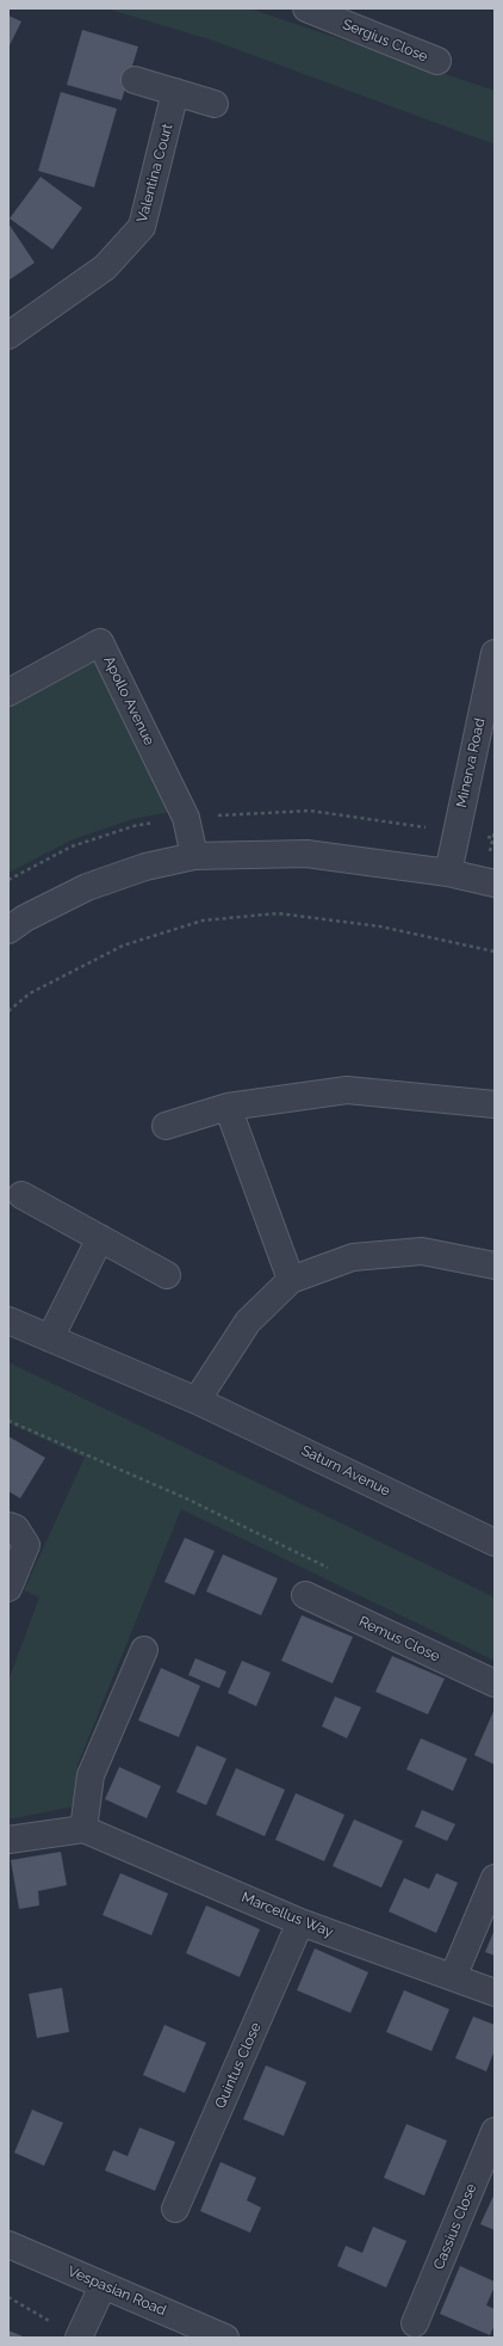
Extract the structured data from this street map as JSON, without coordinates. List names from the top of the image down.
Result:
{
  "streets": {
    "street": [
      "Sergius Close",
      "Valentina Court",
      "Apollo Avenue",
      "Minerva Road",
      "Saturn Avenue",
      "Remus Close",
      "Marcellus Way",
      "Quintus Close",
      "Cassius Close",
      "Vespasian Road"
    ]
  },
  "crossings": [
    ["Marcellus Way", "Quintus Close"]
  ]
}
